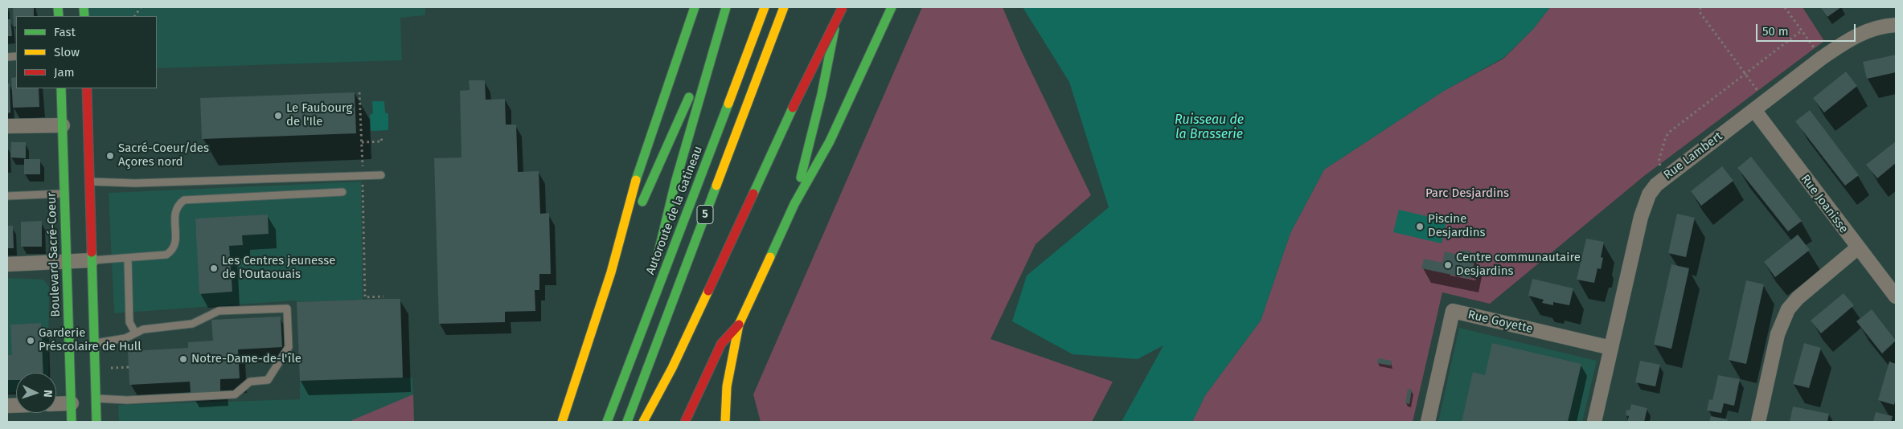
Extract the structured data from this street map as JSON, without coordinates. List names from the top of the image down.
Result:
{
  "streets": {
    "main road": ["Autoroute de la Gatineau", "5", "Boulevard Sacré-Coeur"],
    "street": ["Rue Lambert", "Rue Joanisse", "Rue Goyette"]
  },
  "crossings": [
    ["Rue Lambert", "Rue Joanisse"],
    ["Rue Lambert", "Rue Goyette"]
  ],
  "water": ["Ruisseau de la Brasserie"],
  "parks": ["Parc Desjardins"],
  "places": [
    "Le Faubourg de l'Ile",
    "Sacré-Coeur/des Açores nord",
    "Piscine Desjardins",
    "Centre communautaire Desjardins",
    "Les Centres jeunesse de l'Outaouais",
    "Garderie Préscolaire de Hull",
    "Notre-Dame-de-l'île"
  ],
  "legend": ["Fast", "Slow", "Jam"],
  "scale_bar": "50 m",
  "north": "right"
}
